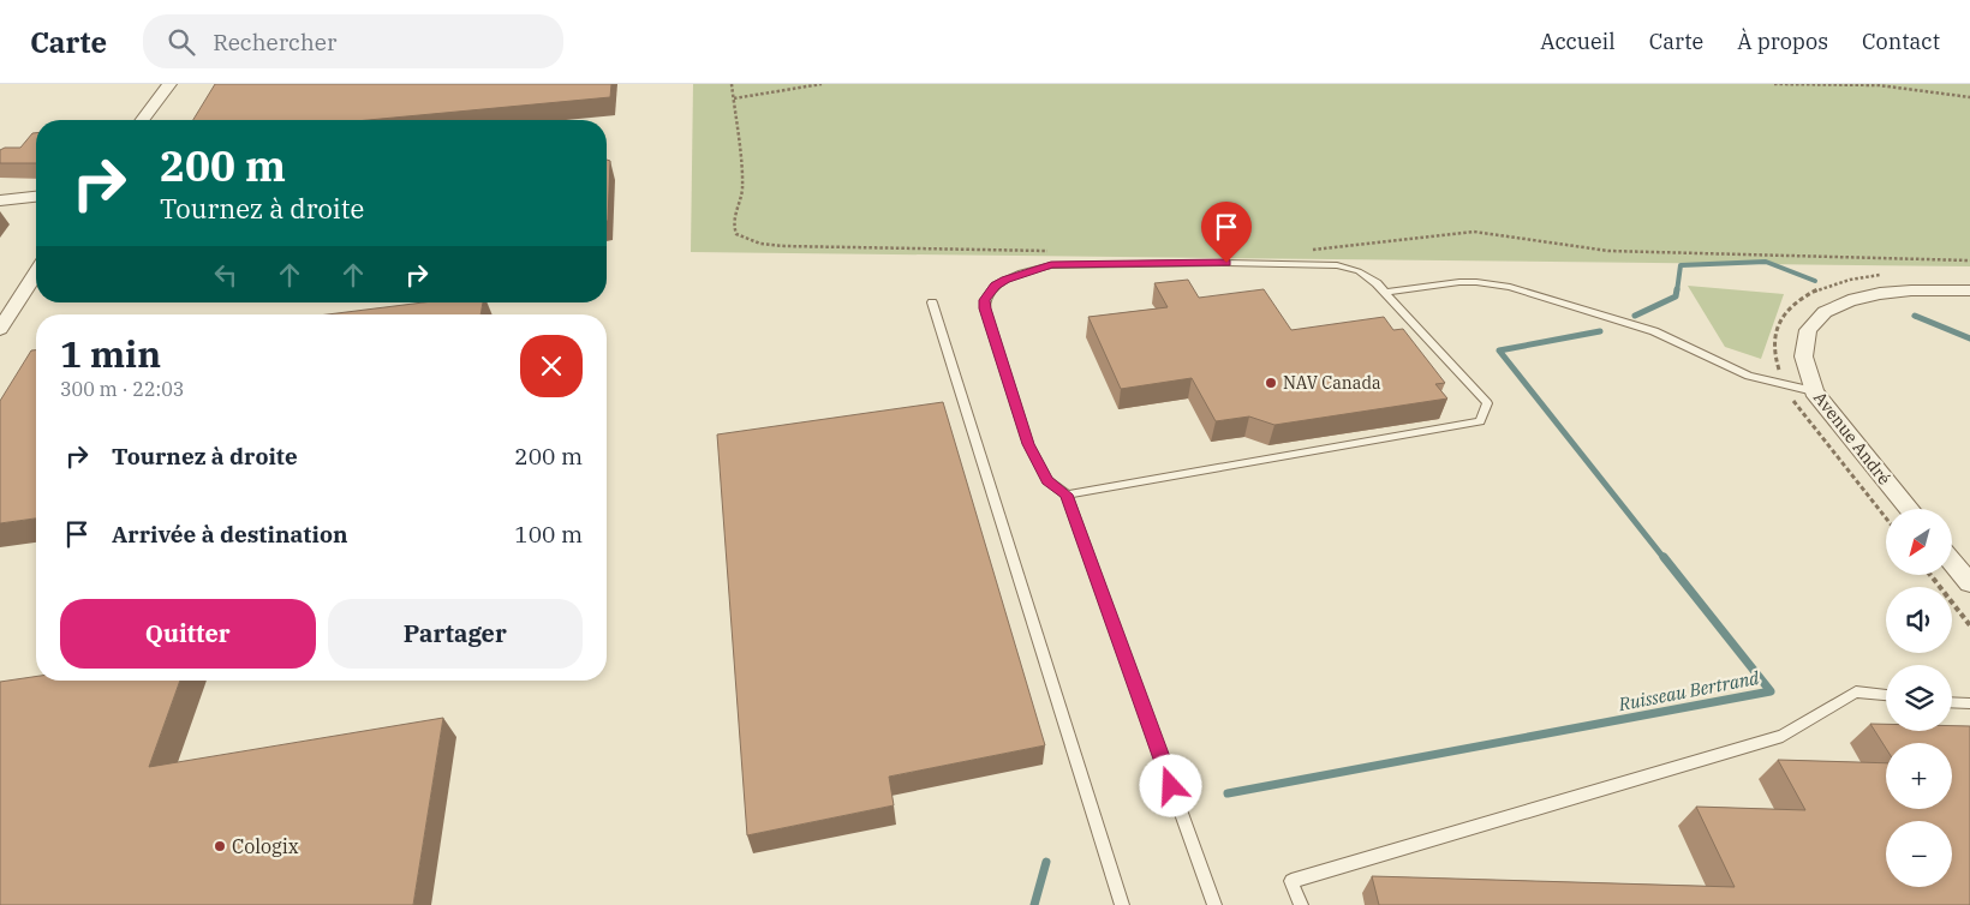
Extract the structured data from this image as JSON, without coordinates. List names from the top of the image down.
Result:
{
  "streets": {
    "street": ["Avenue André"]
  },
  "water": ["Ruisseau Bertrand"],
  "places": ["NAV Canada", "Cologix"],
  "north": "bottom left",
  "page": {
    "header": "Carte",
    "search": "Rechercher",
    "nav": [
      "Accueil",
      "Carte",
      "À propos",
      "Contact"
    ],
    "turn": ["200 m", "Tournez à droite"],
    "heading": ["1 min", "300 m · 22:03"],
    "list": [
      {
        "name": "Tournez à droite",
        "value": "200 m"
      },
      {
        "name": "Arrivée à destination",
        "value": "100 m"
      }
    ],
    "map_buttons": ["+", "−"],
    "buttons": ["Quitter", "Partager"]
  }
}
